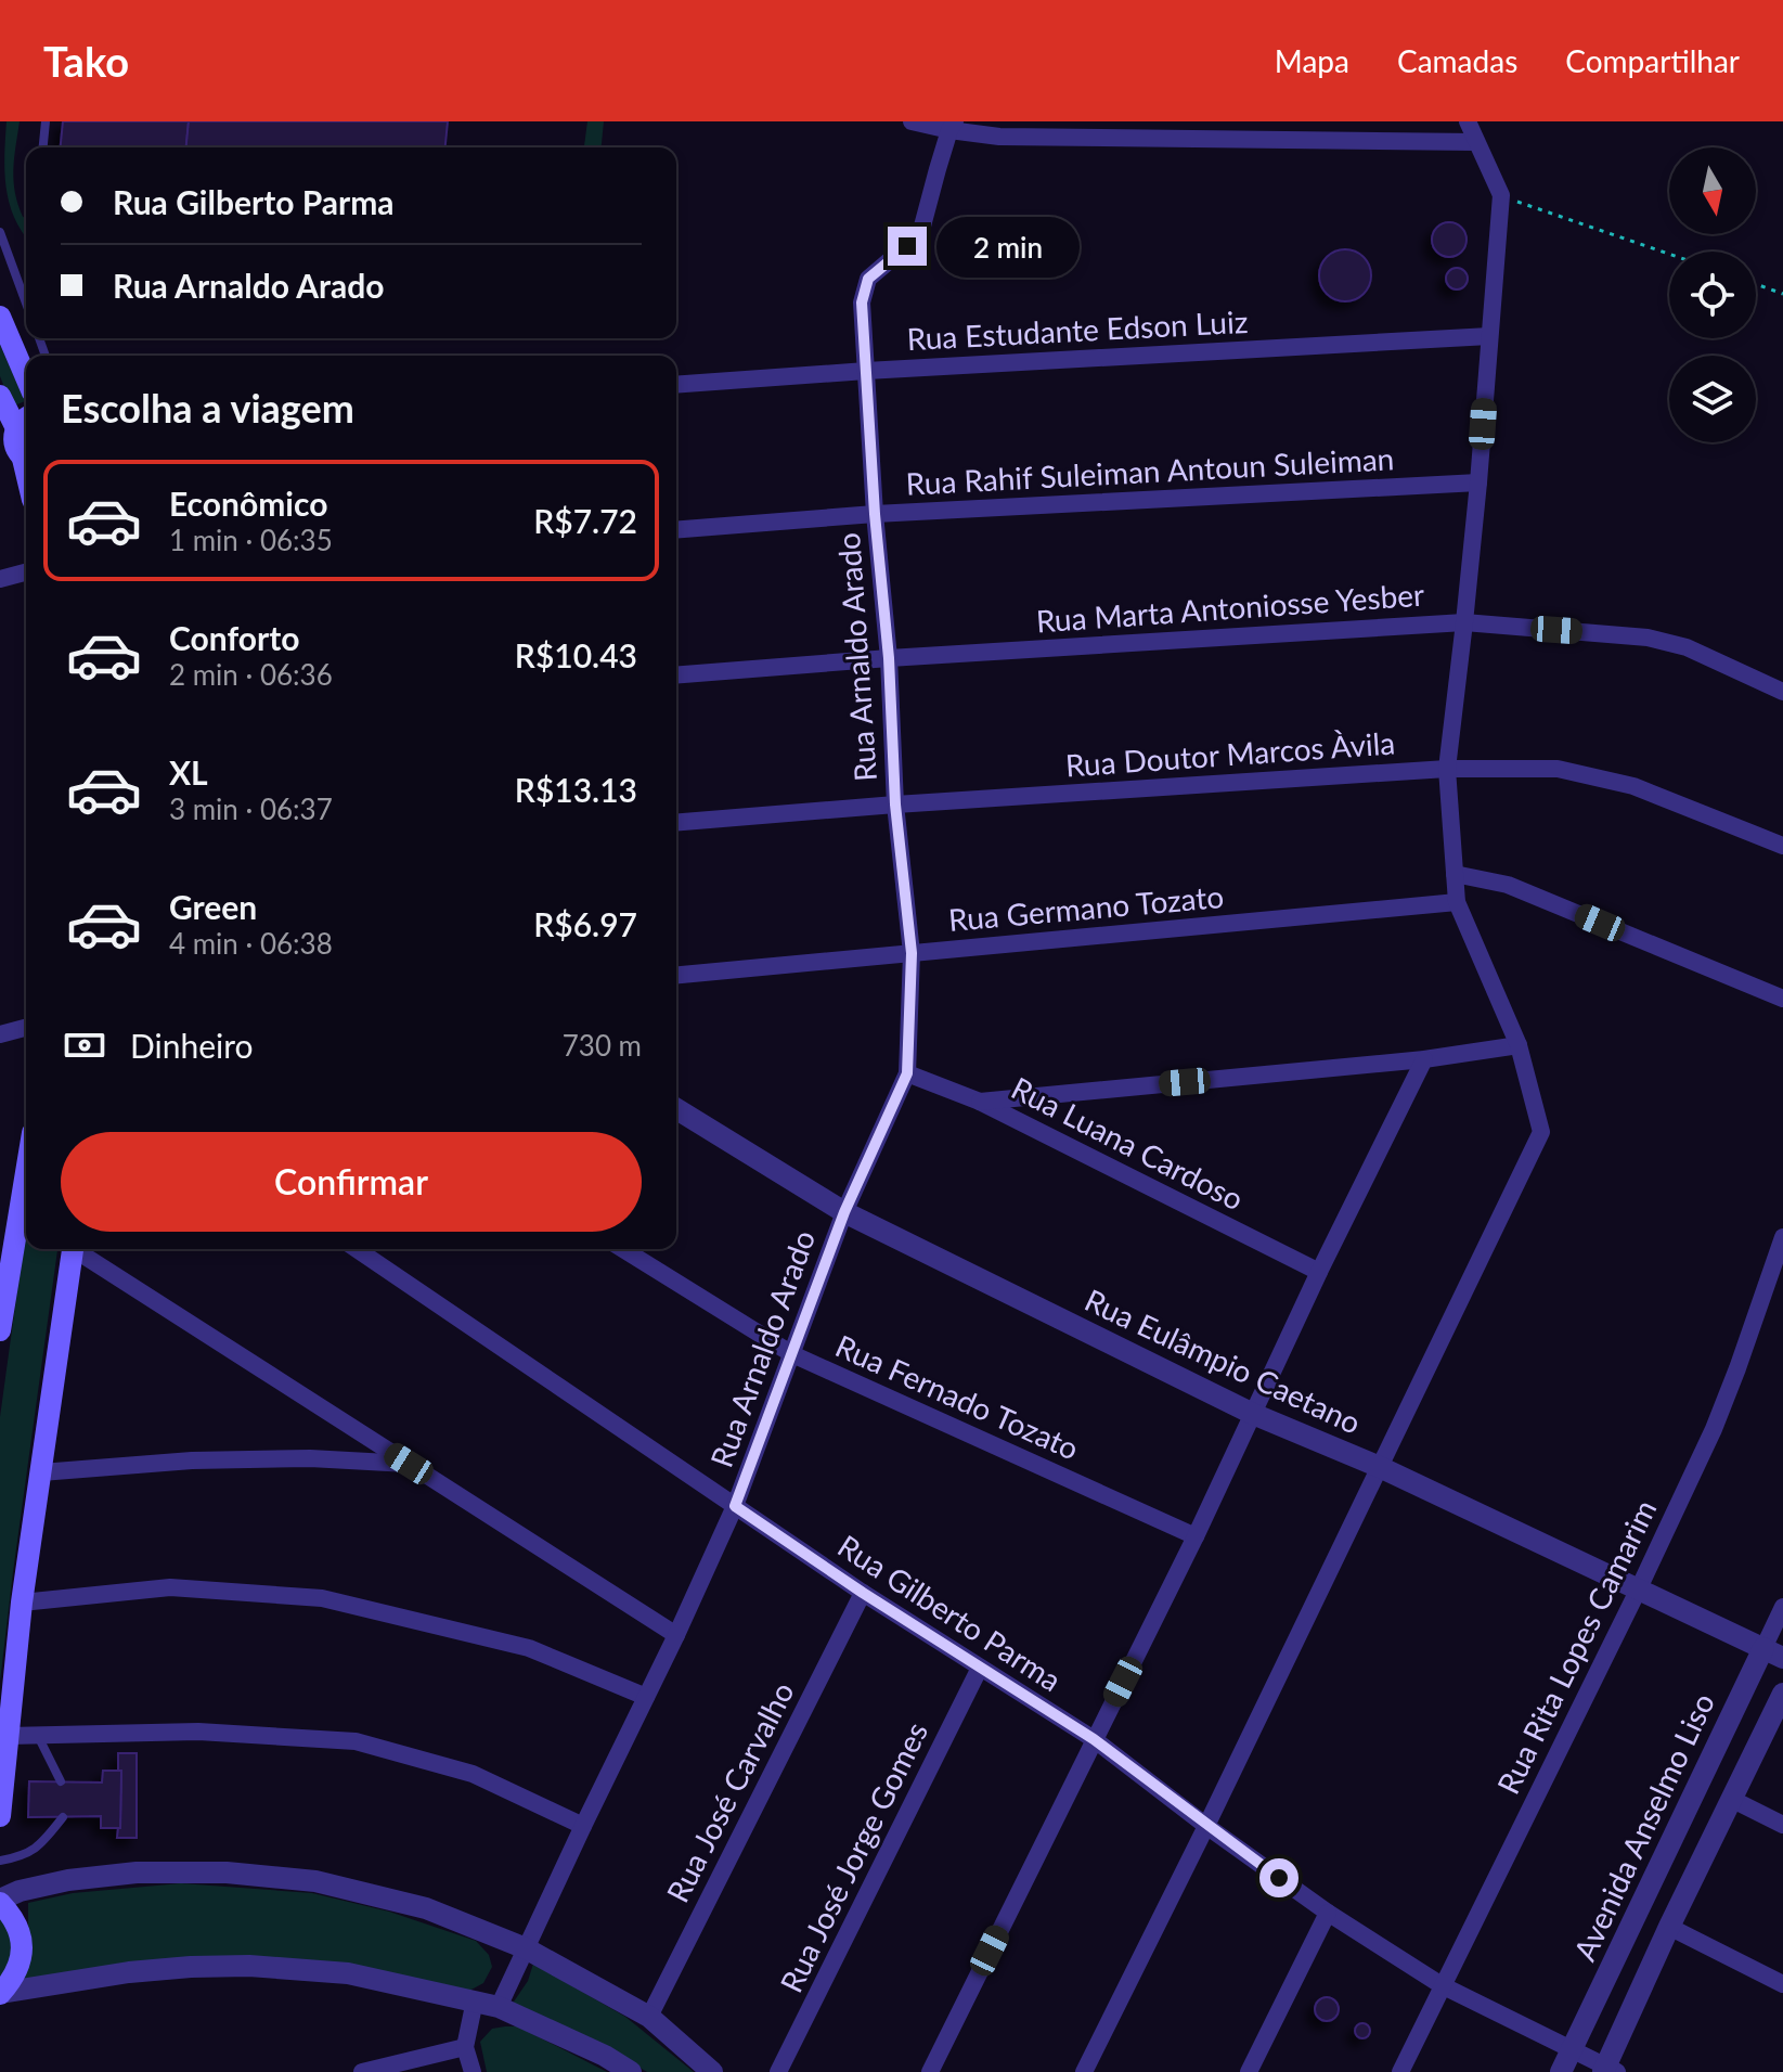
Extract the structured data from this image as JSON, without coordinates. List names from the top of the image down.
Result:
{
  "streets": {
    "street": [
      "Rua Estudante Edson Luiz",
      "Rua Rahif Suleiman Antoun Suleiman",
      "Rua Marta Antoniosse Yesber",
      "Rua Arnaldo Arado",
      "Rua Doutor Marcos Àvila",
      "Rua Germano Tozato",
      "Rua Luana Cardoso",
      "Rua Eulâmpio Caetano",
      "Rua Fernado Tozato",
      "Rua Gilberto Parma",
      "Rua Rita Lopes Camarim",
      "Rua José Carvalho",
      "Avenida Anselmo Liso",
      "Rua José Jorge Gomes"
    ]
  },
  "crossings": [
    ["Rua Estudante Edson Luiz", "Rua Arnaldo Arado"],
    ["Rua Rahif Suleiman Antoun Suleiman", "Rua Arnaldo Arado"],
    ["Rua Marta Antoniosse Yesber", "Rua Arnaldo Arado"],
    ["Rua Arnaldo Arado", "Rua Doutor Marcos Àvila"],
    ["Rua Arnaldo Arado", "Rua Germano Tozato"],
    ["Rua Arnaldo Arado", "Rua Luana Cardoso"],
    ["Rua Arnaldo Arado", "Rua Eulâmpio Caetano"],
    ["Rua Arnaldo Arado", "Rua Fernado Tozato"],
    ["Rua Arnaldo Arado", "Rua Gilberto Parma"],
    ["Rua Eulâmpio Caetano", "Rua Rita Lopes Camarim"],
    ["Rua Eulâmpio Caetano", "Avenida Anselmo Liso"],
    ["Rua Gilberto Parma", "Rua Rita Lopes Camarim"],
    ["Rua Gilberto Parma", "Rua José Carvalho"],
    ["Rua Gilberto Parma", "Avenida Anselmo Liso"],
    ["Rua Gilberto Parma", "Rua José Jorge Gomes"]
  ],
  "north": "bottom",
  "page": {
    "header": "Tako",
    "nav": ["Mapa", "Camadas", "Compartilhar"],
    "banner": ["Rua Gilberto Parma", "Rua Arnaldo Arado"],
    "bubble": "2 min",
    "heading": "Escolha a viagem",
    "list": [
      {
        "name": "Econômico",
        "note": "1 min · 06:35",
        "value": "R$7.72"
      },
      {
        "name": "Conforto",
        "note": "2 min · 06:36",
        "value": "R$10.43"
      },
      {
        "name": "XL",
        "note": "3 min · 06:37",
        "value": "R$13.13"
      },
      {
        "name": "Green",
        "note": "4 min · 06:38",
        "value": "R$6.97"
      }
    ],
    "pay": ["Dinheiro", "730 m"],
    "buttons": "Confirmar"
  }
}
